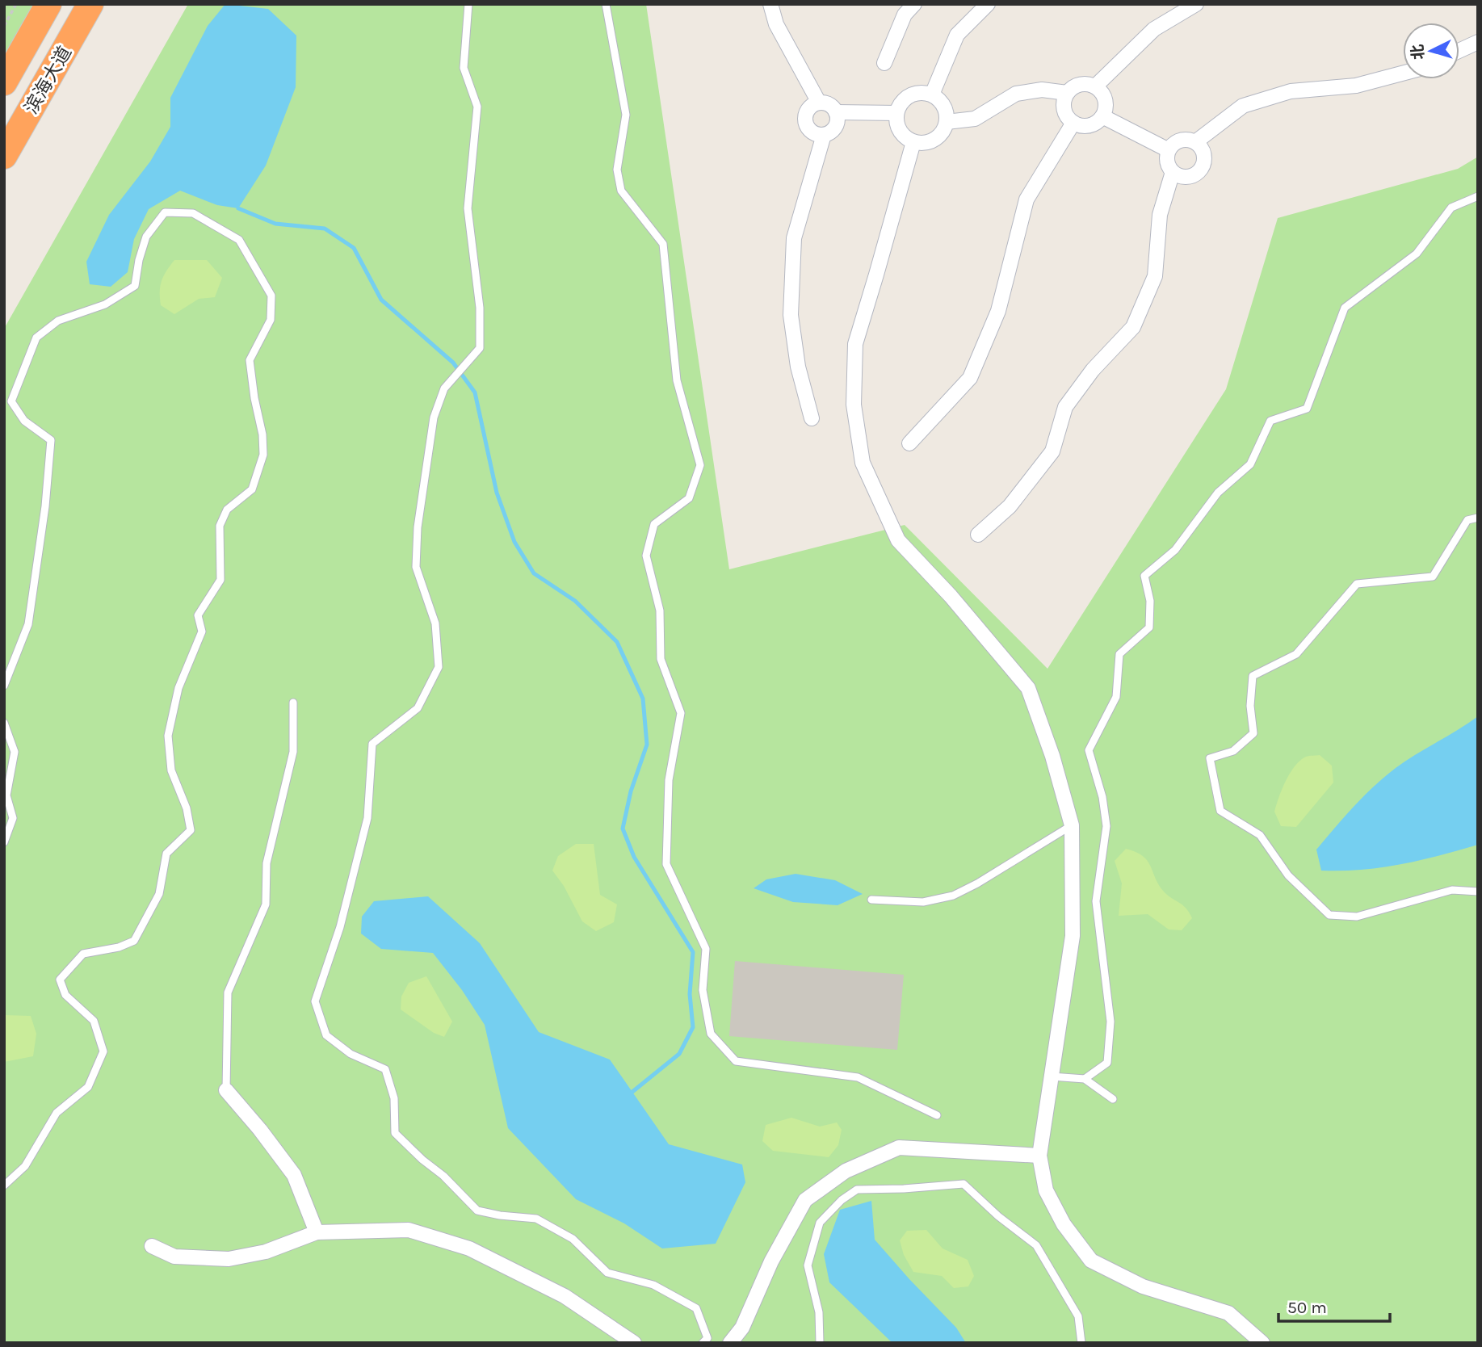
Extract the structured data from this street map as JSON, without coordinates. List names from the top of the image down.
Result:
{
  "streets": {
    "highway": ["滨海大道"]
  },
  "scale_bar": "50 m",
  "north": "left"
}
